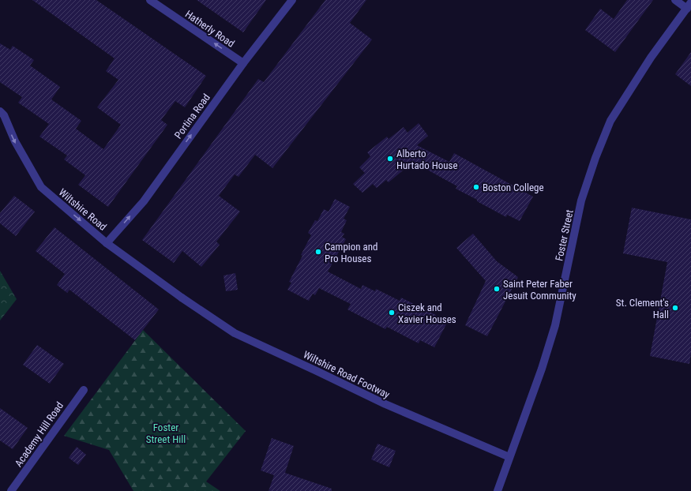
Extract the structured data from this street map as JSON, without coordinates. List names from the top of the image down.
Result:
{
  "streets": {
    "street": [
      "Hatherly Road",
      "Portina Road",
      "Wiltshire Road",
      "Foster Street",
      "Wiltshire Road Footway",
      "Academy Hill Road"
    ]
  },
  "crossings": [
    ["Hatherly Road", "Portina Road"],
    ["Portina Road", "Wiltshire Road"],
    ["Wiltshire Road", "Wiltshire Road Footway"],
    ["Foster Street", "Wiltshire Road Footway"]
  ],
  "one_way": ["Hatherly Road", "Portina Road", "Wiltshire Road"],
  "parks": ["Foster Street Hill"],
  "places": [
    "Alberto Hurtado House",
    "Boston College",
    "Campion and Pro Houses",
    "Saint Peter Faber Jesuit Community",
    "St. Clement's Hall",
    "Ciszek and Xavier Houses"
  ]
}
